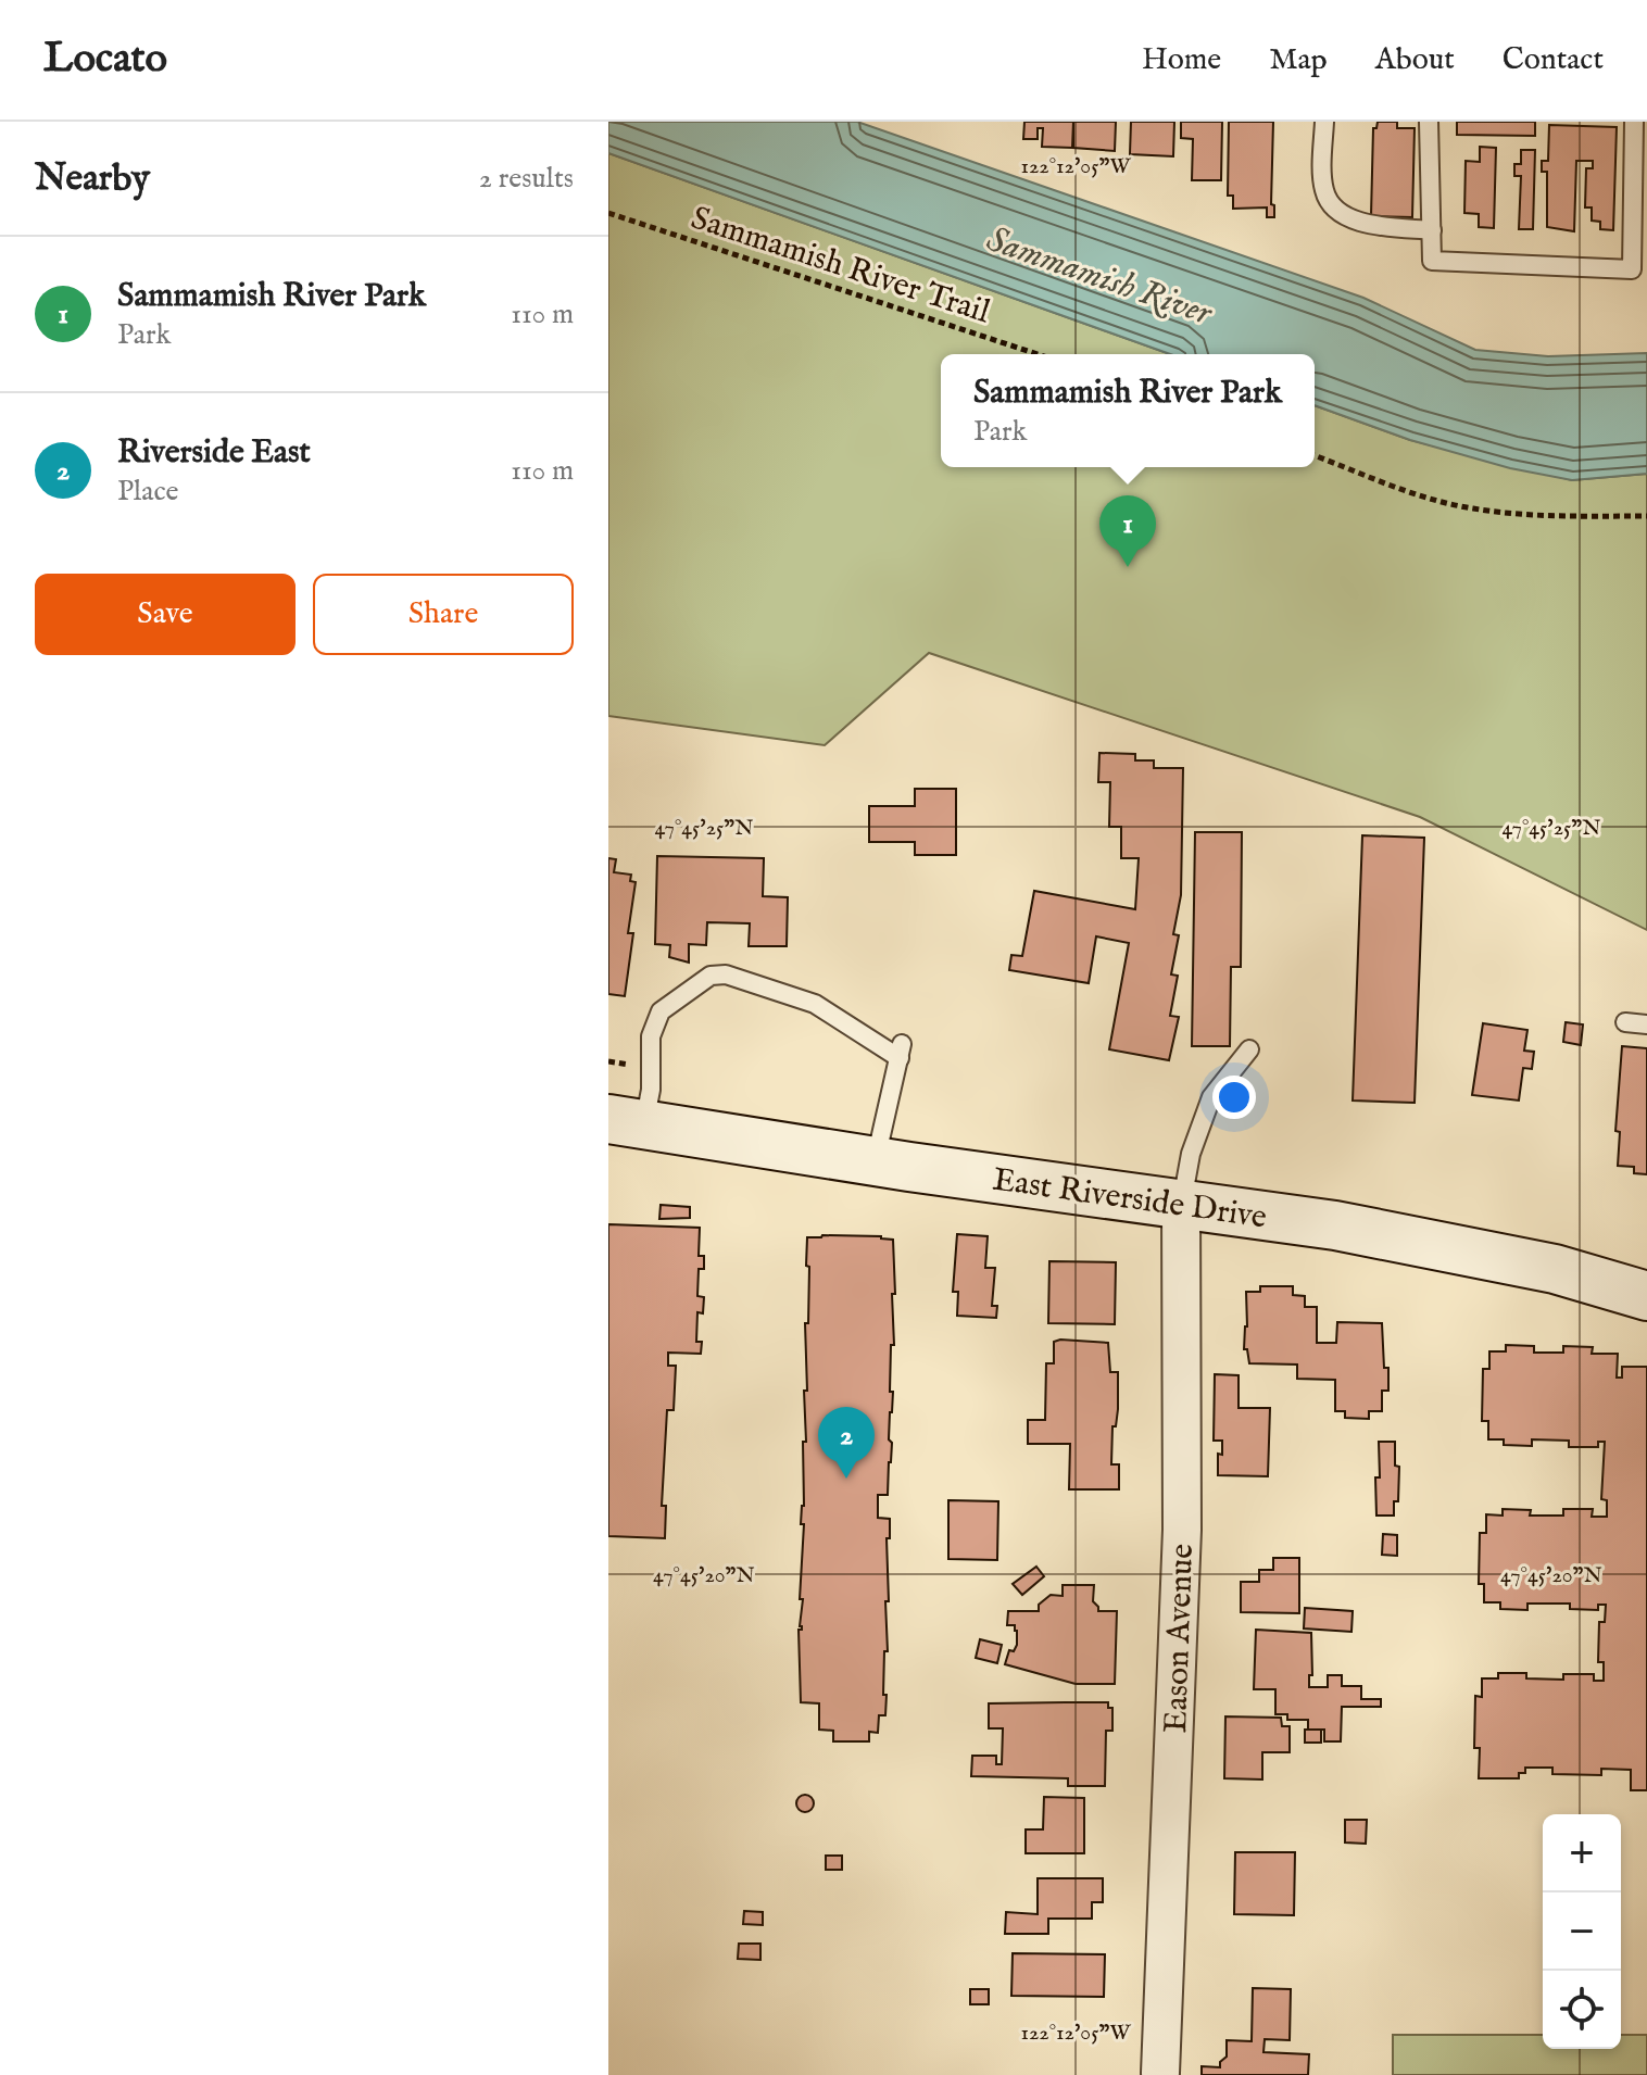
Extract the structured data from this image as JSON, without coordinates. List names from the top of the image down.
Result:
{
  "streets": {
    "main road": ["East Riverside Drive"],
    "street": ["Eason Avenue"],
    "path": ["Sammamish River Trail"]
  },
  "crossings": [
    ["East Riverside Drive", "Eason Avenue"]
  ],
  "water": ["Sammamish River"],
  "page": {
    "header": "Locato",
    "nav": [
      "Home",
      "Map",
      "About",
      "Contact"
    ],
    "heading": ["Nearby", "2 results"],
    "list": [
      {
        "mark": "1",
        "name": "Sammamish River Park",
        "note": "Park",
        "value": "110 m"
      },
      {
        "mark": "2",
        "name": "Riverside East",
        "note": "Place",
        "value": "110 m"
      }
    ],
    "popup": ["Sammamish River Park", "Park"],
    "pins": ["1", "2"],
    "buttons": ["Save", "Share"],
    "map_buttons": ["+", "−"]
  },
  "coordinates": ["122°12'05\"W", "47°45'25\"N", "47°45'20\"N"]
}
